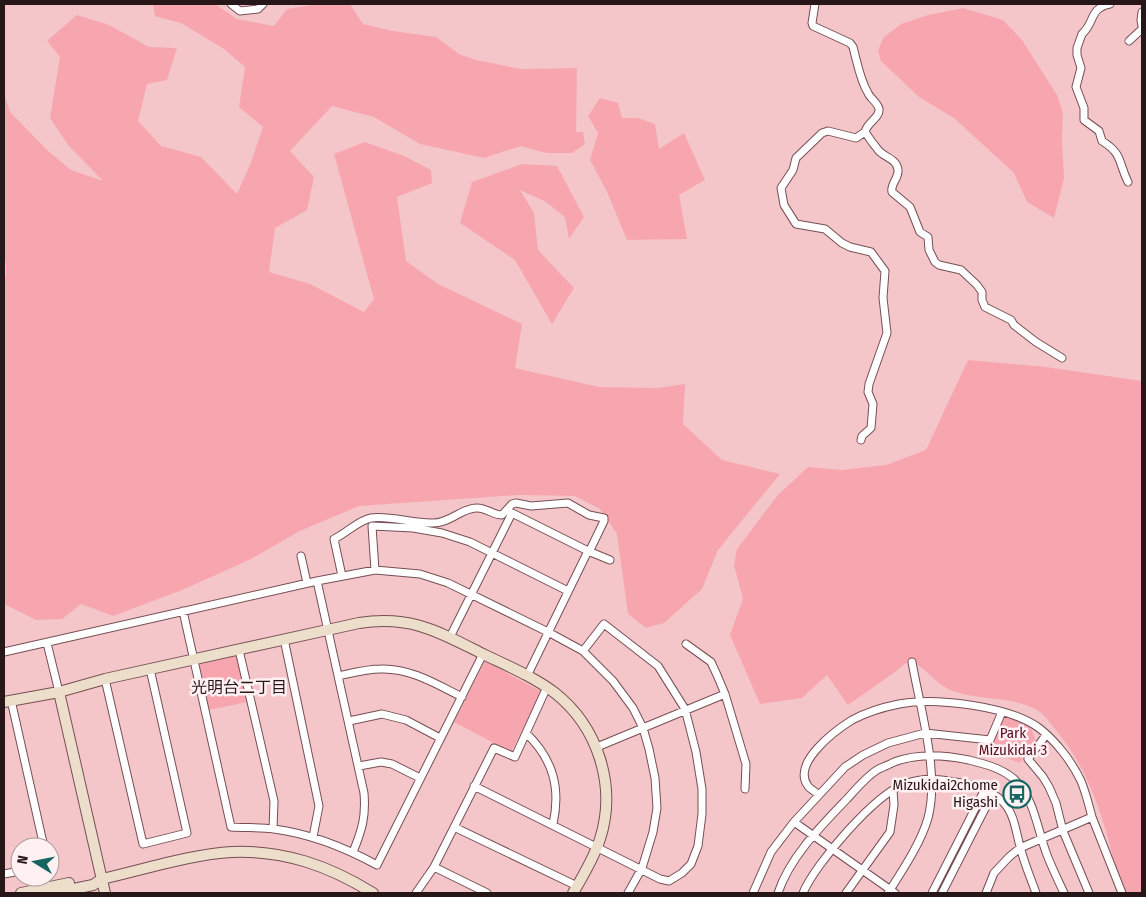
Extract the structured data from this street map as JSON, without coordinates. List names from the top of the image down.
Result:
{
  "districts": ["光明台二丁目"],
  "parks": ["Park Mizukidai 3"],
  "places": {
    "bus stop": ["Mizukidai2chome Higashi"]
  },
  "north": "left"
}
